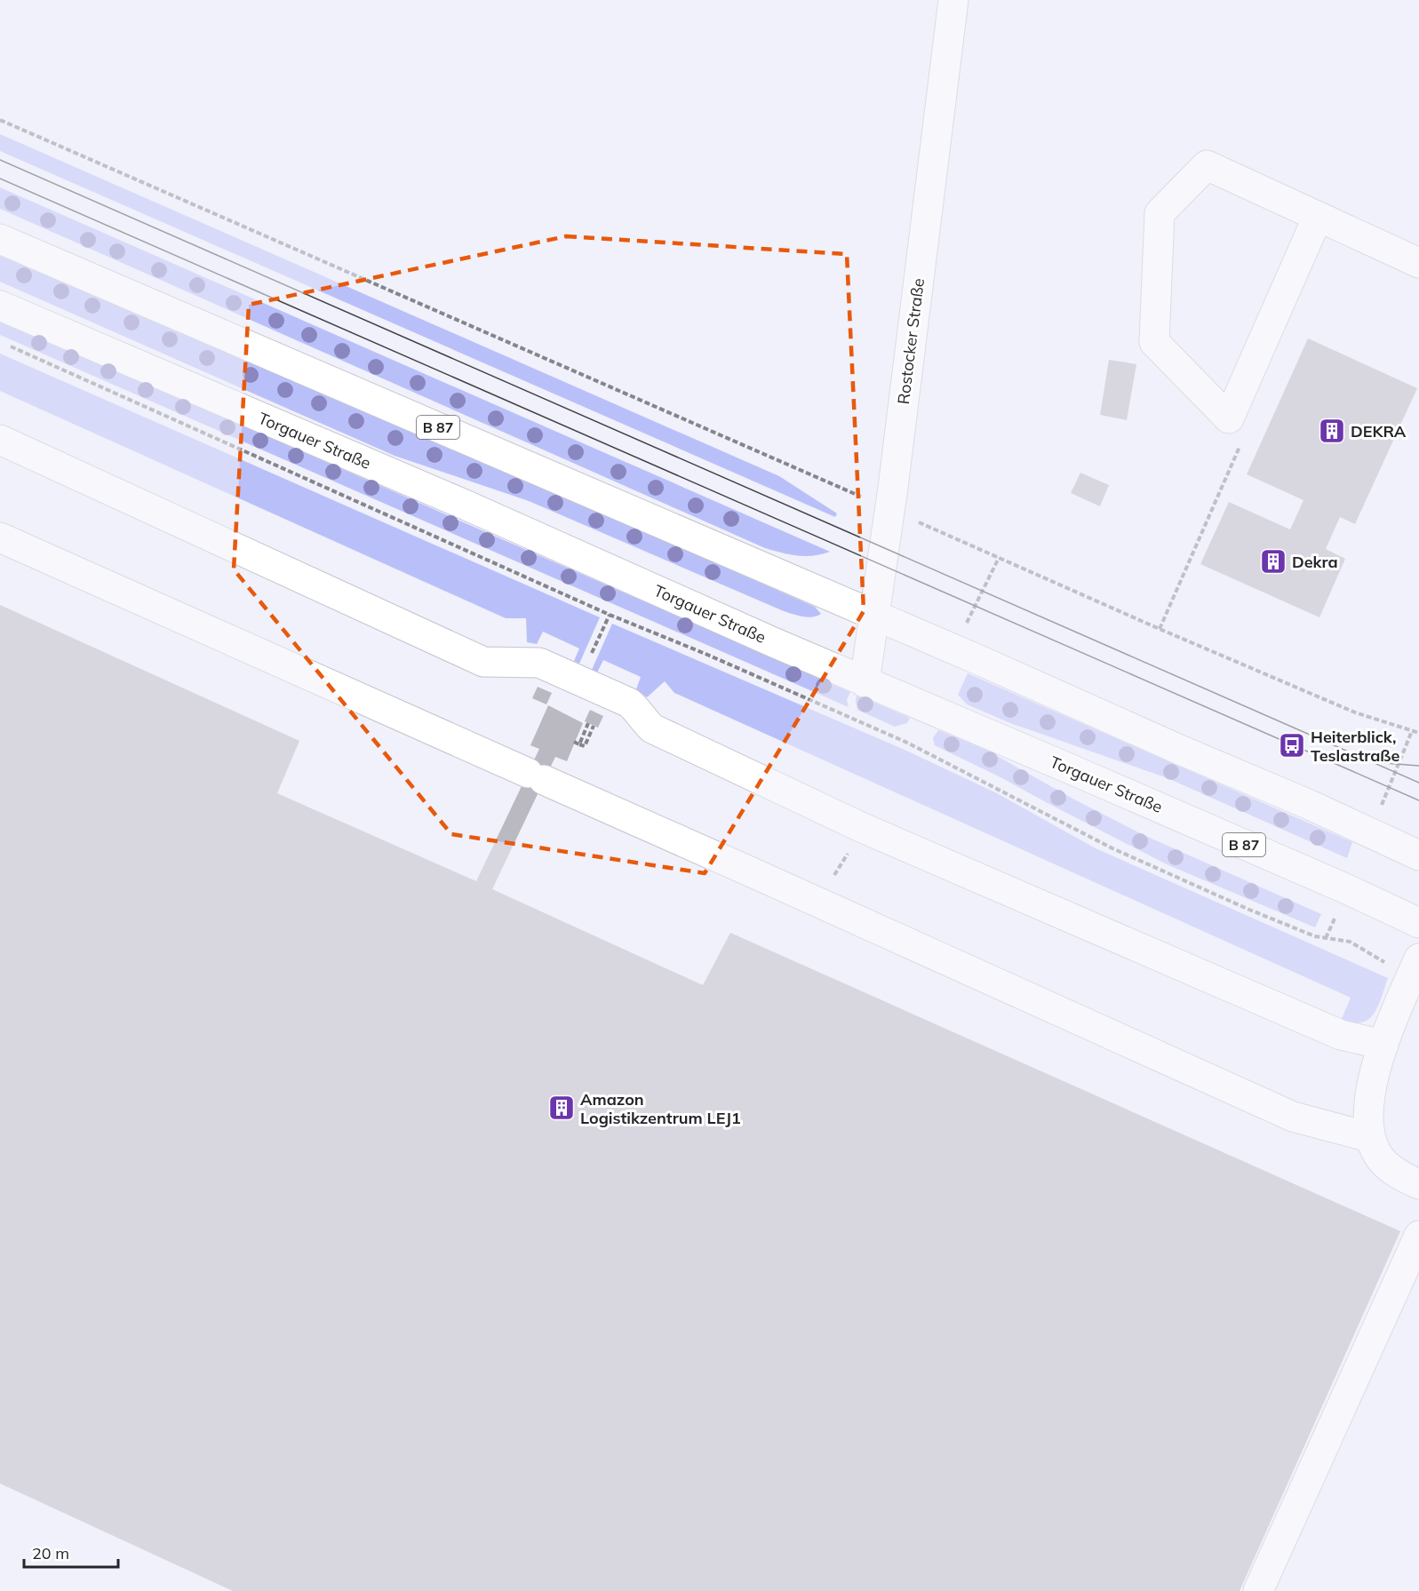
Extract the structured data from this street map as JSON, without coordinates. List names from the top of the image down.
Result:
{
  "streets": {
    "main road": ["Rostocker Straße", "B 87", "Torgauer Straße"]
  },
  "crossings": [
    ["Rostocker Straße", "B 87"],
    ["Rostocker Straße", "Torgauer Straße"]
  ],
  "places": {
    "building": ["DEKRA", "Dekra", "Amazon Logistikzentrum LEJ1"],
    "bus stop": ["Heiterblick, Teslastraße"]
  },
  "scale_bar": "20 m"
}
